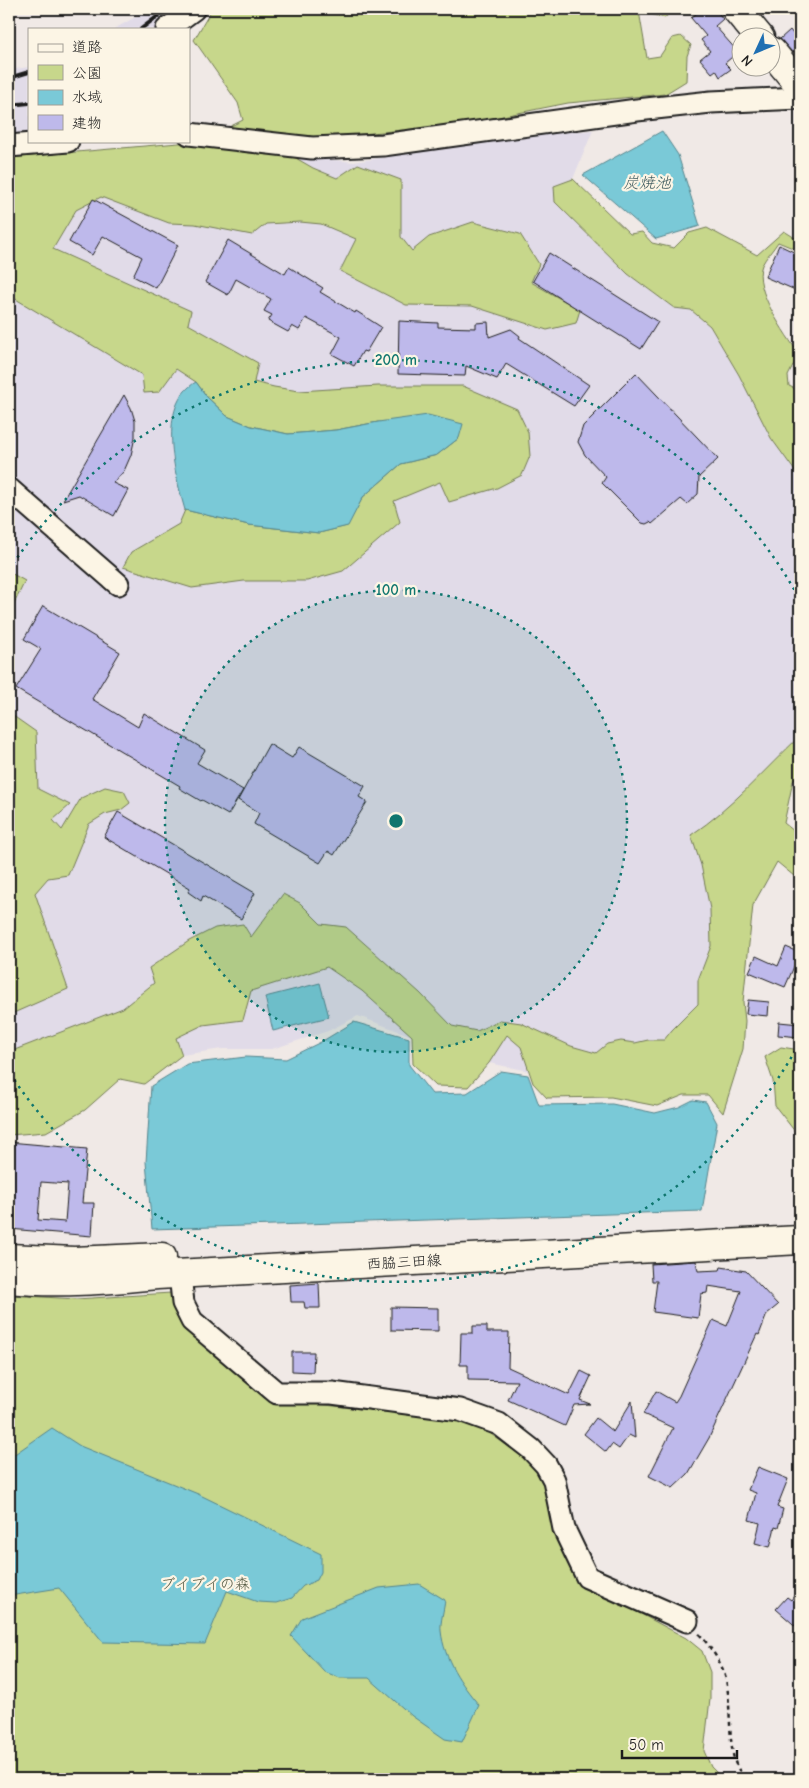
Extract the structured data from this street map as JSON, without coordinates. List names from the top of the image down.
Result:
{
  "streets": {
    "main road": ["西脇三田線"]
  },
  "water": ["炭焼池"],
  "parks": ["ブイブイの森"],
  "legend": [
    "道路",
    "公園",
    "水域",
    "建物"
  ],
  "scale_bar": "50 m",
  "north": "bottom left",
  "rings": ["200 m", "100 m"]
}
